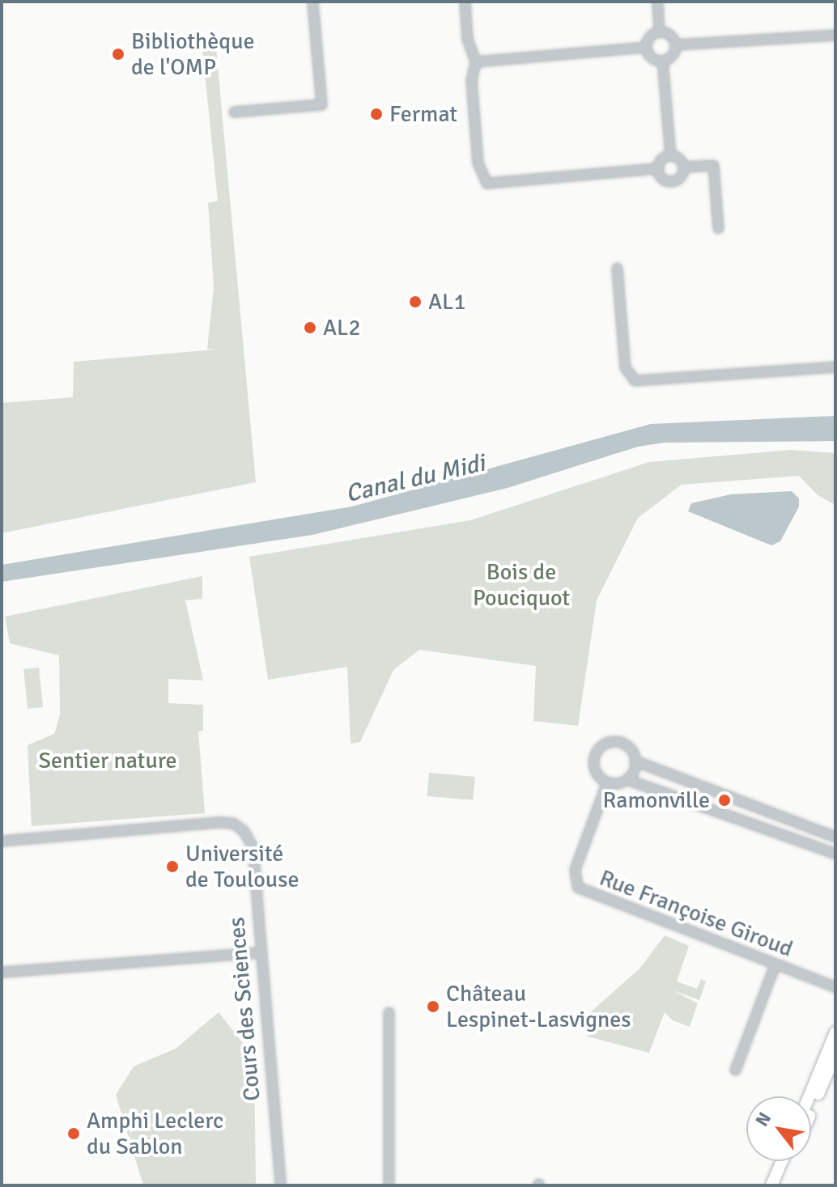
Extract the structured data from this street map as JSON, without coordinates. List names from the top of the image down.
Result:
{
  "streets": {
    "street": ["Rue Françoise Giroud", "Cours des Sciences"]
  },
  "water": ["Canal du Midi"],
  "parks": ["Bois de Pouciquot", "Sentier nature"],
  "places": [
    "Bibliothèque de l'OMP",
    "Fermat",
    "AL1",
    "AL2",
    "Ramonville",
    "Université de Toulouse",
    "Château Lespinet-Lasvignes",
    "Amphi Leclerc du Sablon"
  ],
  "north": "top left"
}
